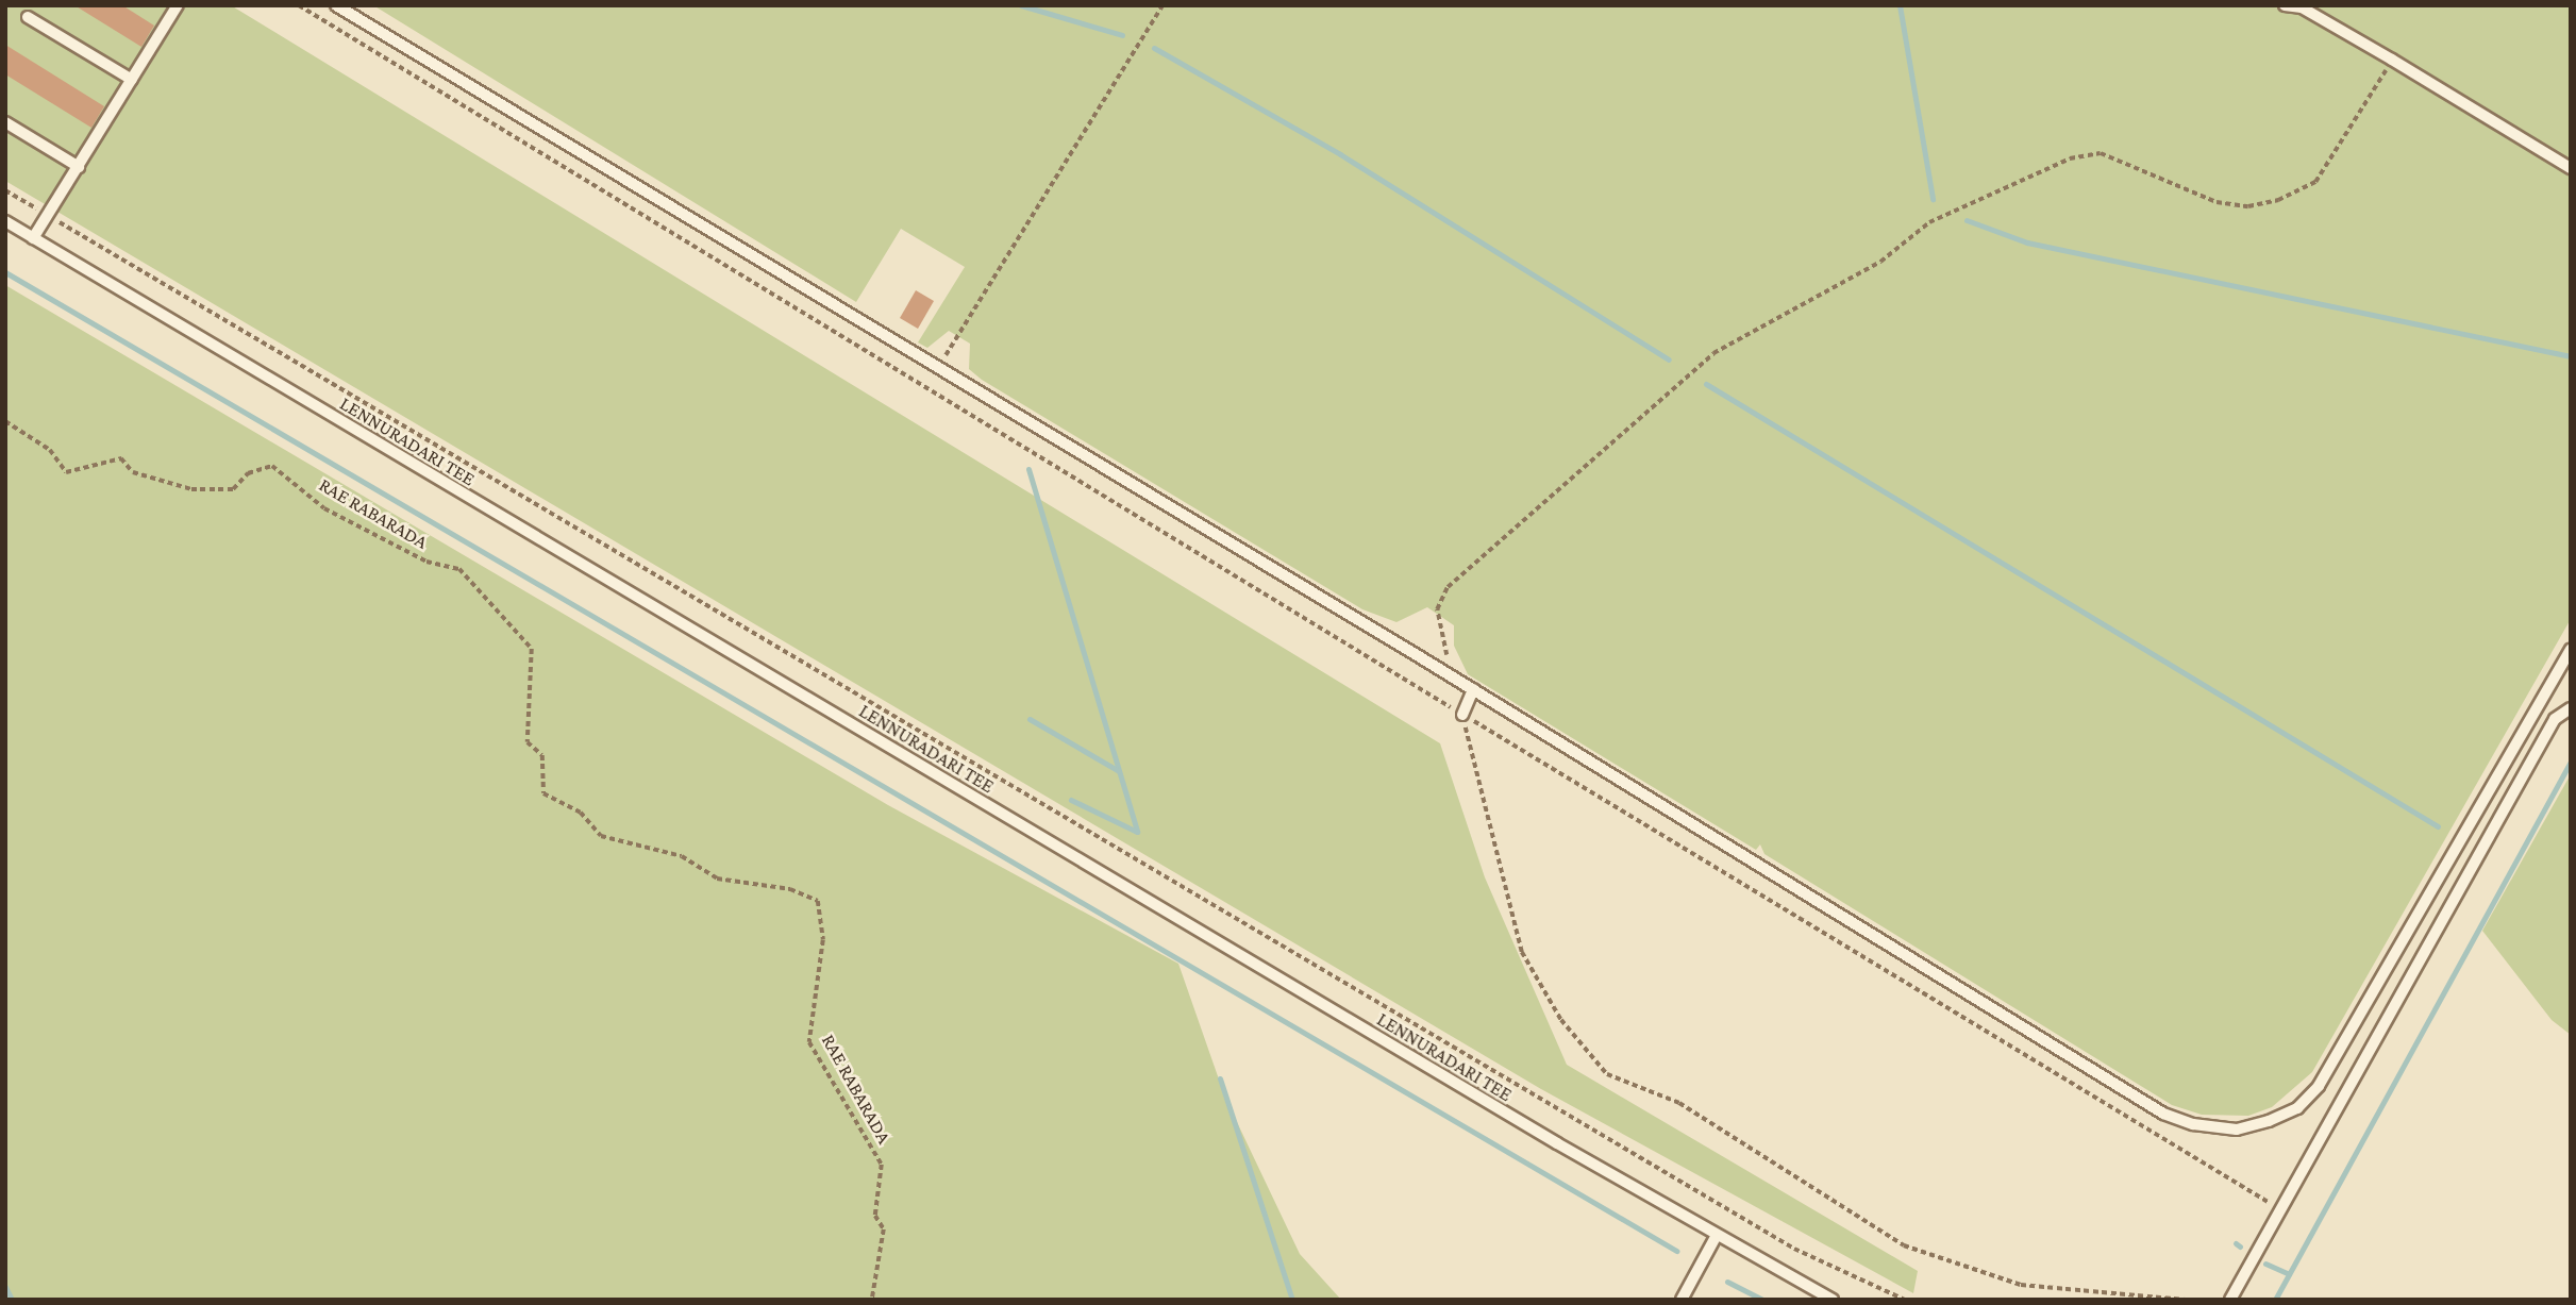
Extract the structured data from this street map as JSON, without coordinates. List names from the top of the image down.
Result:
{
  "streets": {
    "lane": ["LENNURADARI TEE"],
    "path": ["RAE RABARADA"]
  }
}
